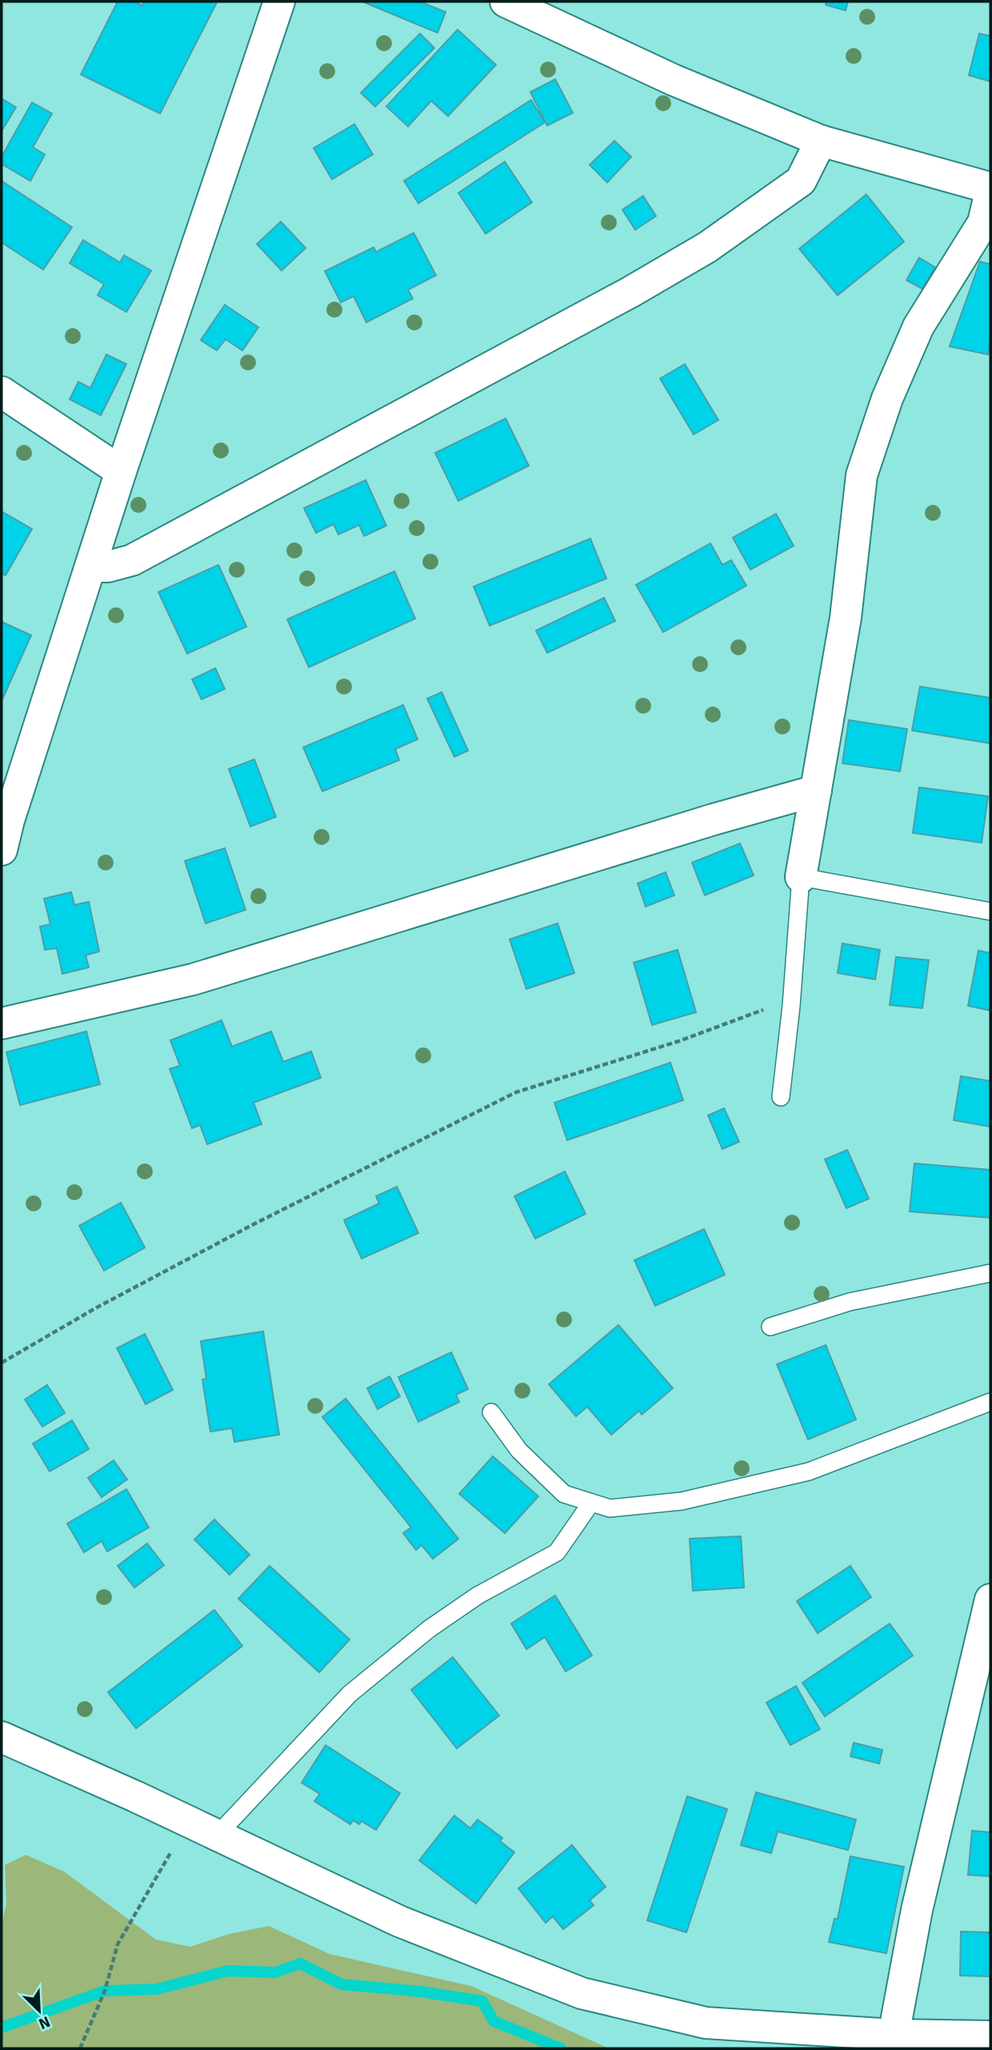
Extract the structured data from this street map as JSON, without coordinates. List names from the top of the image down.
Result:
{
  "north": "bottom right"
}
